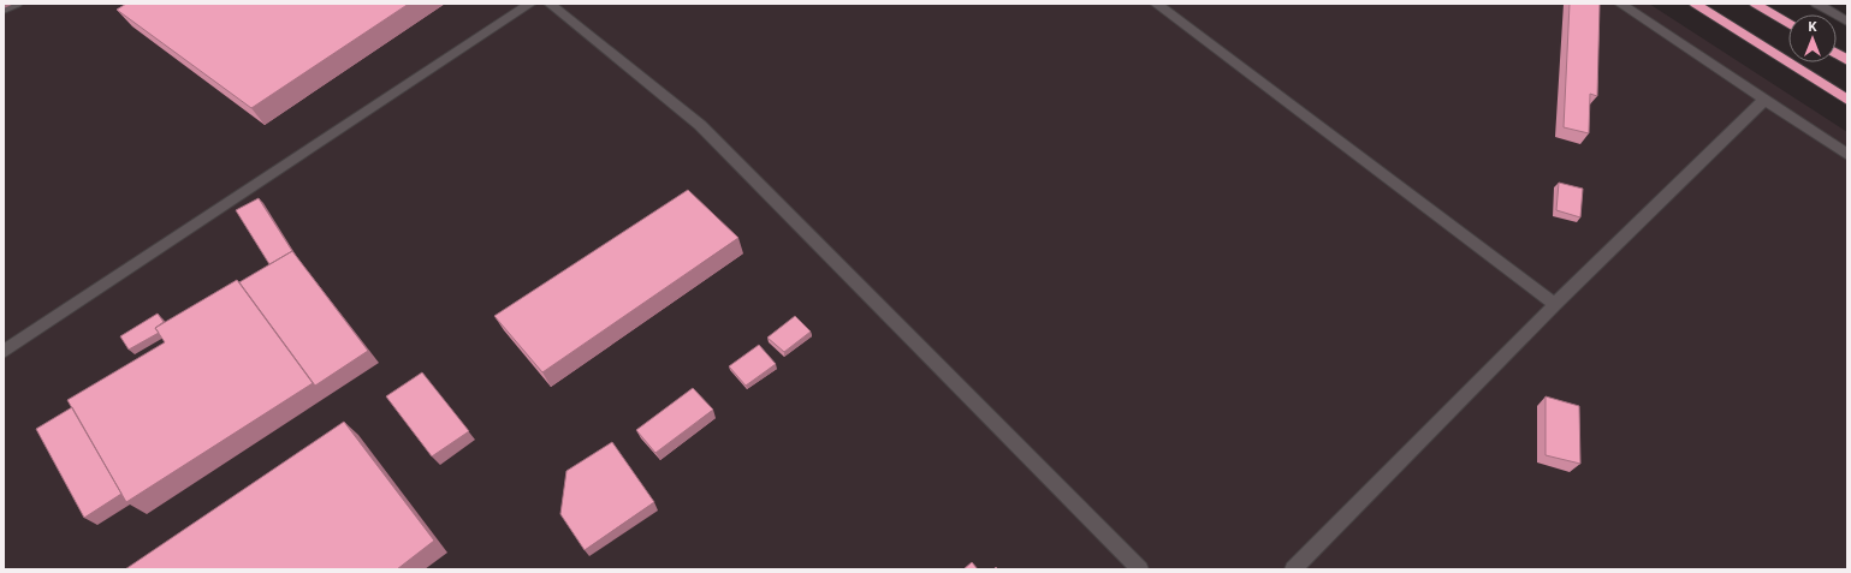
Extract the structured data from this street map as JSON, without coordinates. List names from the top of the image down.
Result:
{
  "north": "top"
}
